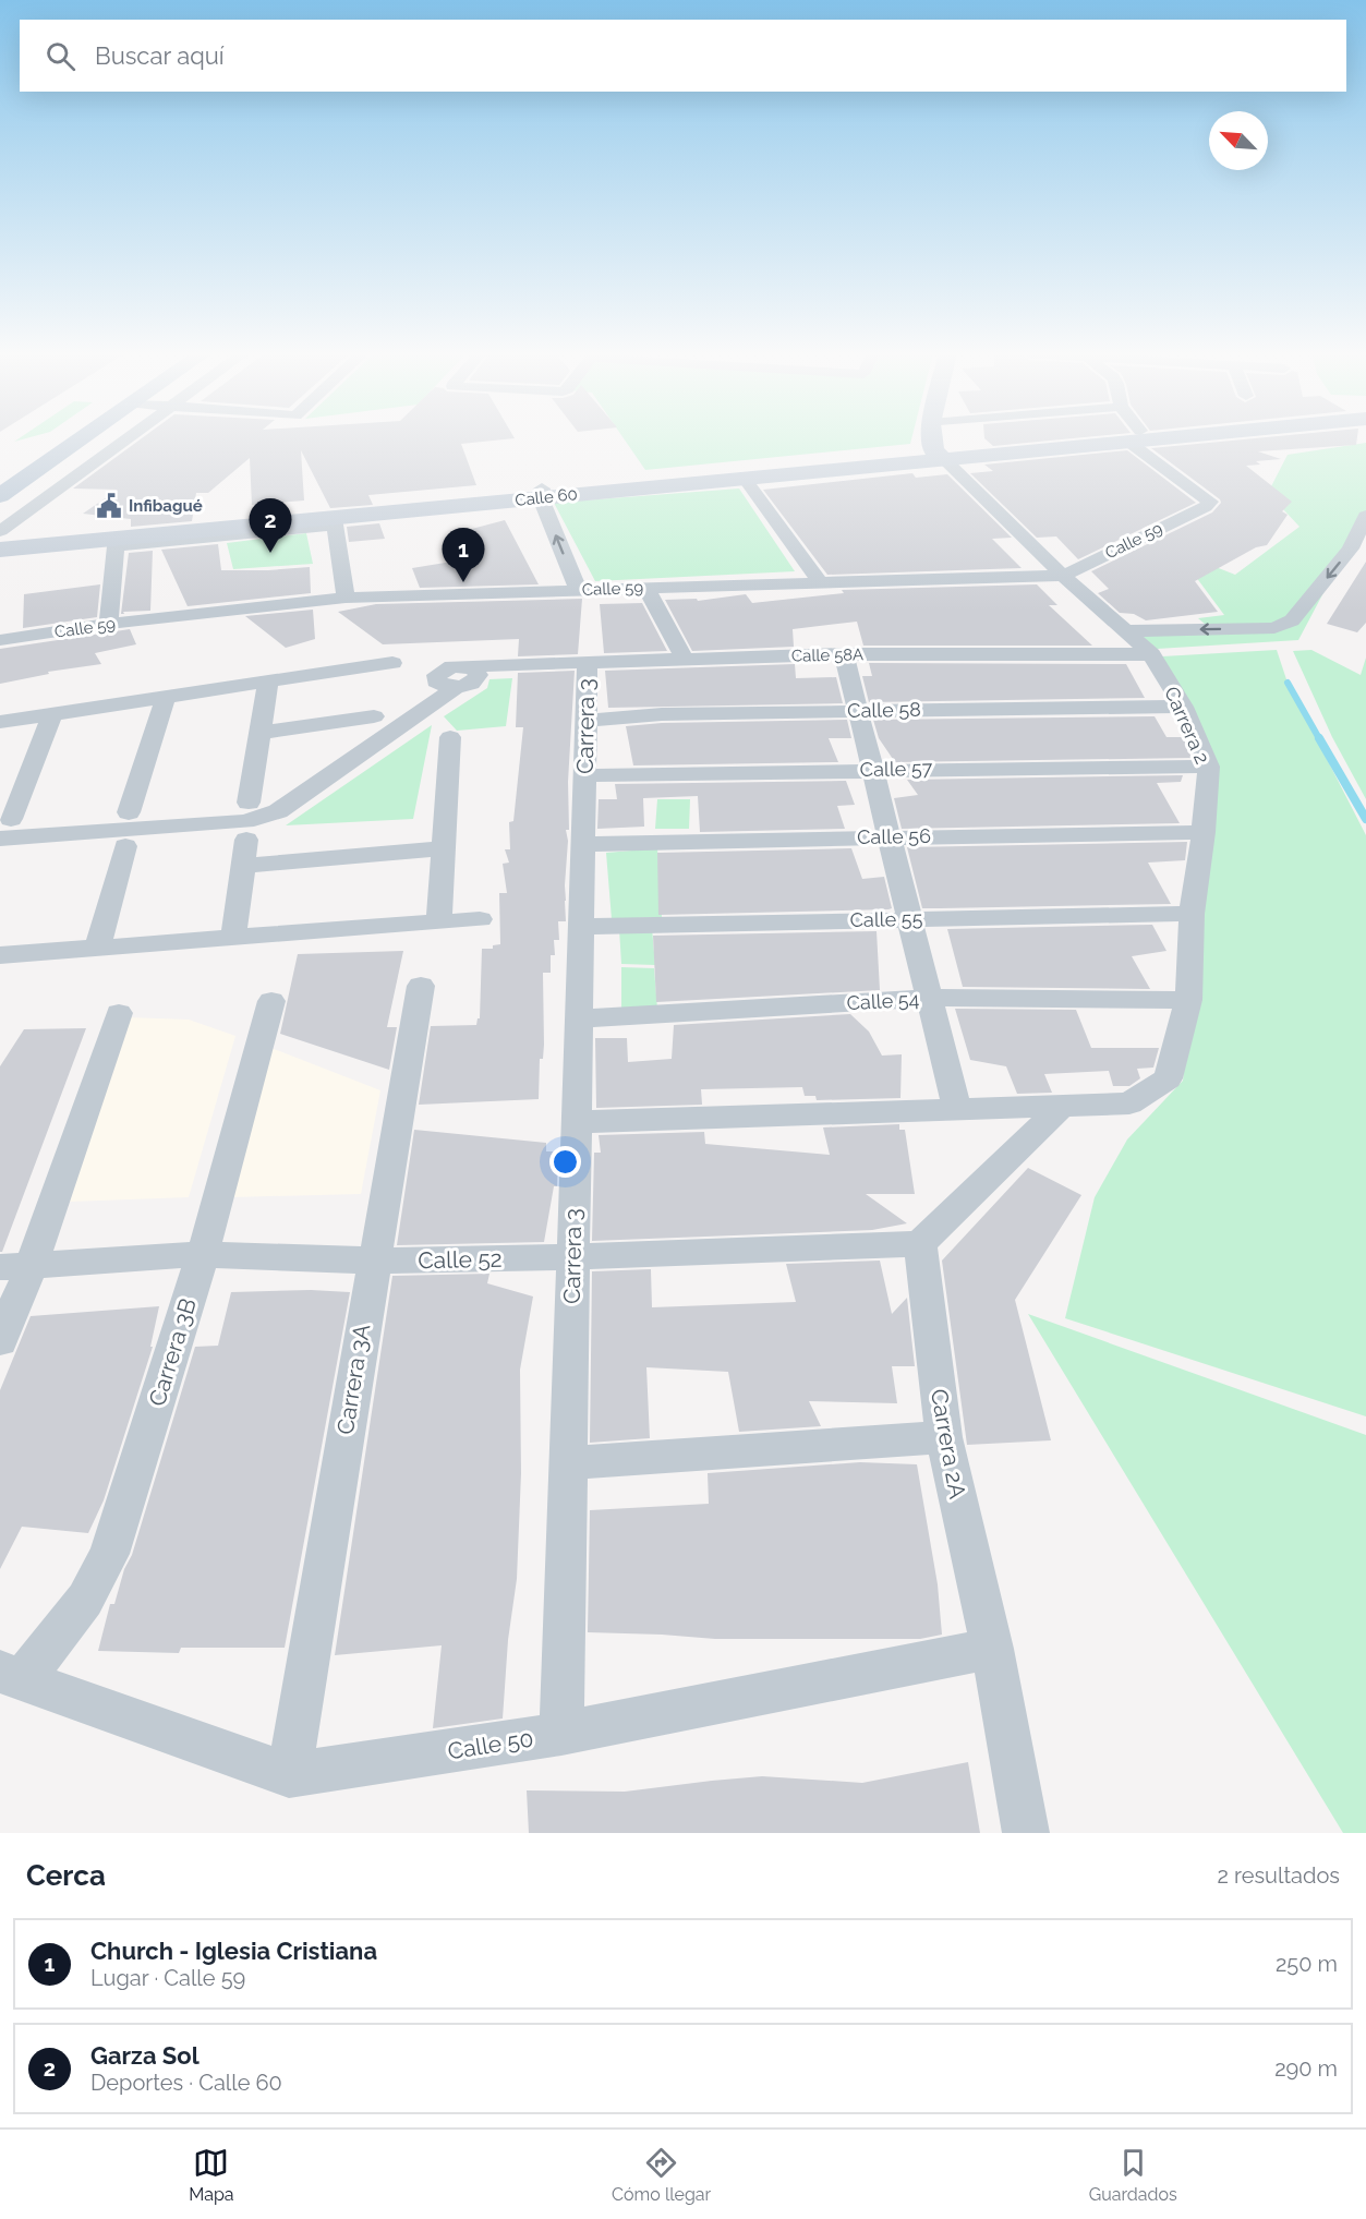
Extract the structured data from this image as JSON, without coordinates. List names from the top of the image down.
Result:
{
  "streets": {
    "main road": ["Calle 60"],
    "street": [
      "Calle 59",
      "Calle 58A",
      "Calle 58",
      "Carrera 2",
      "Carrera 3",
      "Calle 57",
      "Calle 56",
      "Calle 55",
      "Calle 54",
      "Calle 52",
      "Carrera 3B",
      "Carrera 3A",
      "Carrera 2A",
      "Calle 50"
    ]
  },
  "crossings": [
    ["Calle 60", "Carrera 2"],
    ["Calle 59", "Carrera 2"],
    ["Calle 58A", "Carrera 2"],
    ["Calle 58A", "Carrera 3"],
    ["Calle 58", "Carrera 2"],
    ["Calle 58", "Carrera 3"],
    ["Carrera 2", "Carrera 3"],
    ["Carrera 2", "Calle 57"],
    ["Carrera 2", "Calle 56"],
    ["Carrera 2", "Calle 55"],
    ["Carrera 2", "Calle 54"],
    ["Carrera 3", "Calle 57"],
    ["Carrera 3", "Calle 56"],
    ["Carrera 3", "Calle 55"],
    ["Carrera 3", "Calle 54"],
    ["Carrera 3", "Calle 52"],
    ["Carrera 3", "Calle 50"],
    ["Calle 52", "Carrera 3B"],
    ["Calle 52", "Carrera 3A"],
    ["Calle 52", "Carrera 2A"],
    ["Carrera 3B", "Calle 50"],
    ["Carrera 3A", "Calle 50"],
    ["Carrera 2A", "Calle 50"]
  ],
  "places": {
    "public building": ["Infibagué"]
  },
  "north": "top left",
  "page": {
    "search": "Buscar aquí",
    "pins": ["2", "1"],
    "heading": ["Cerca", "2 resultados"],
    "list": [
      {
        "mark": "1",
        "name": "Church - Iglesia Cristiana",
        "note": "Lugar · Calle 59",
        "value": "250 m"
      },
      {
        "mark": "2",
        "name": "Garza Sol",
        "note": "Deportes · Calle 60",
        "value": "290 m"
      }
    ],
    "nav": ["Mapa", "Cómo llegar", "Guardados"]
  }
}
